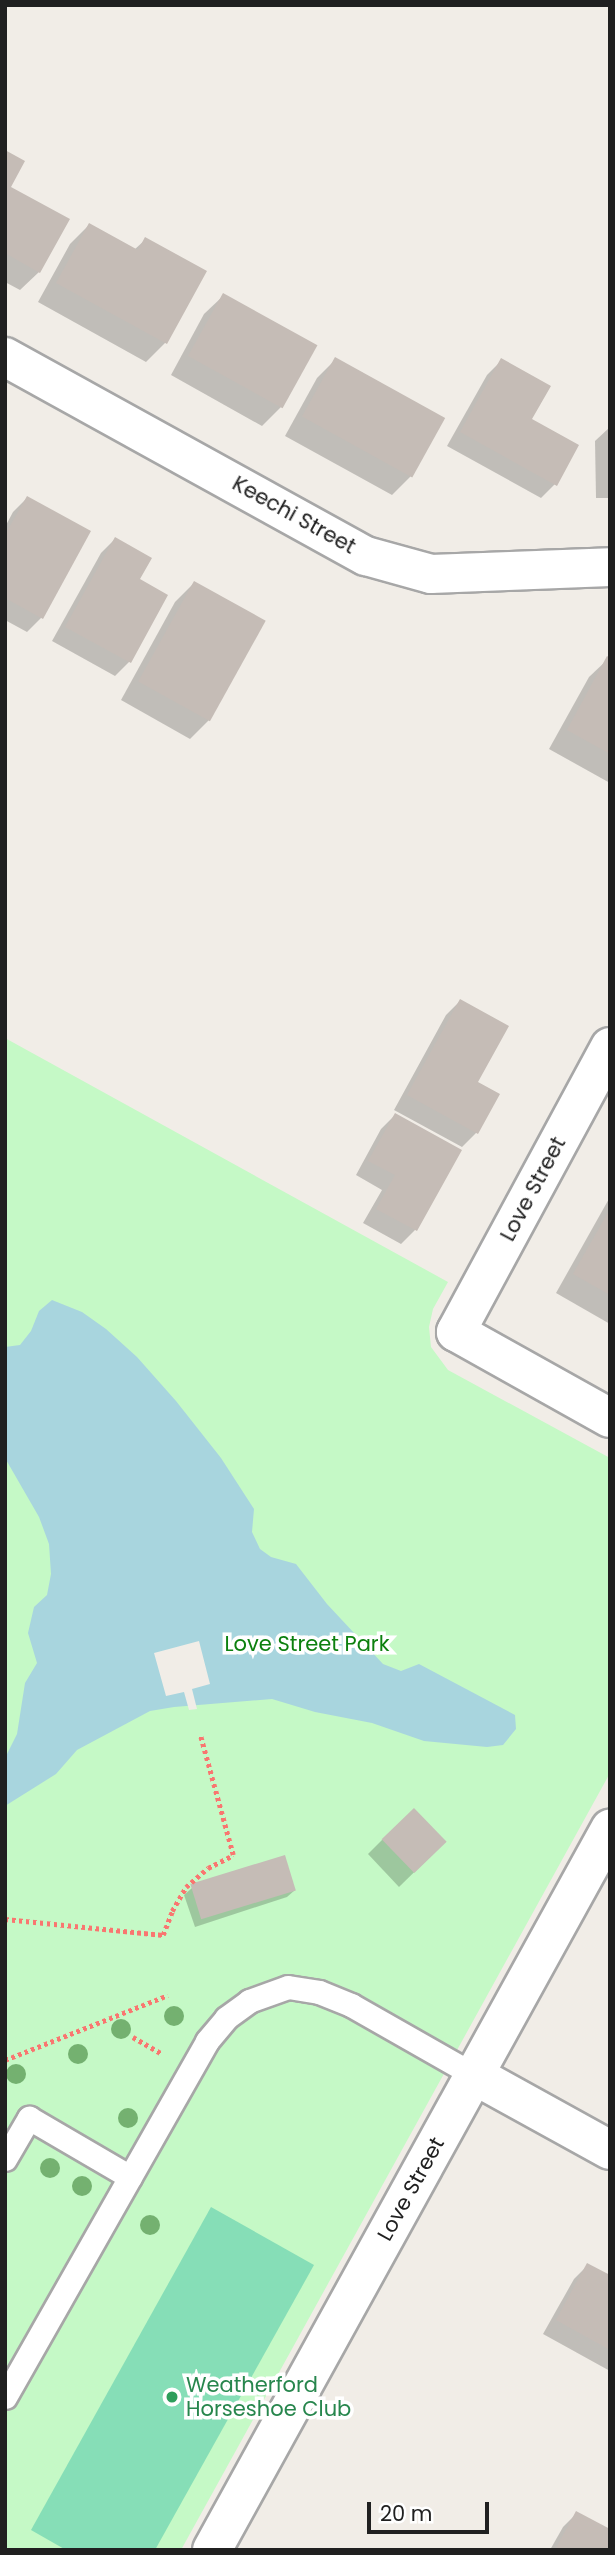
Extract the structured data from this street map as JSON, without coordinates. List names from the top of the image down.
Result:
{
  "streets": {
    "street": ["Keechi Street", "Love Street"]
  },
  "parks": ["Love Street Park"],
  "places": ["Weatherford Horseshoe Club"],
  "scale_bar": "20 m"
}
